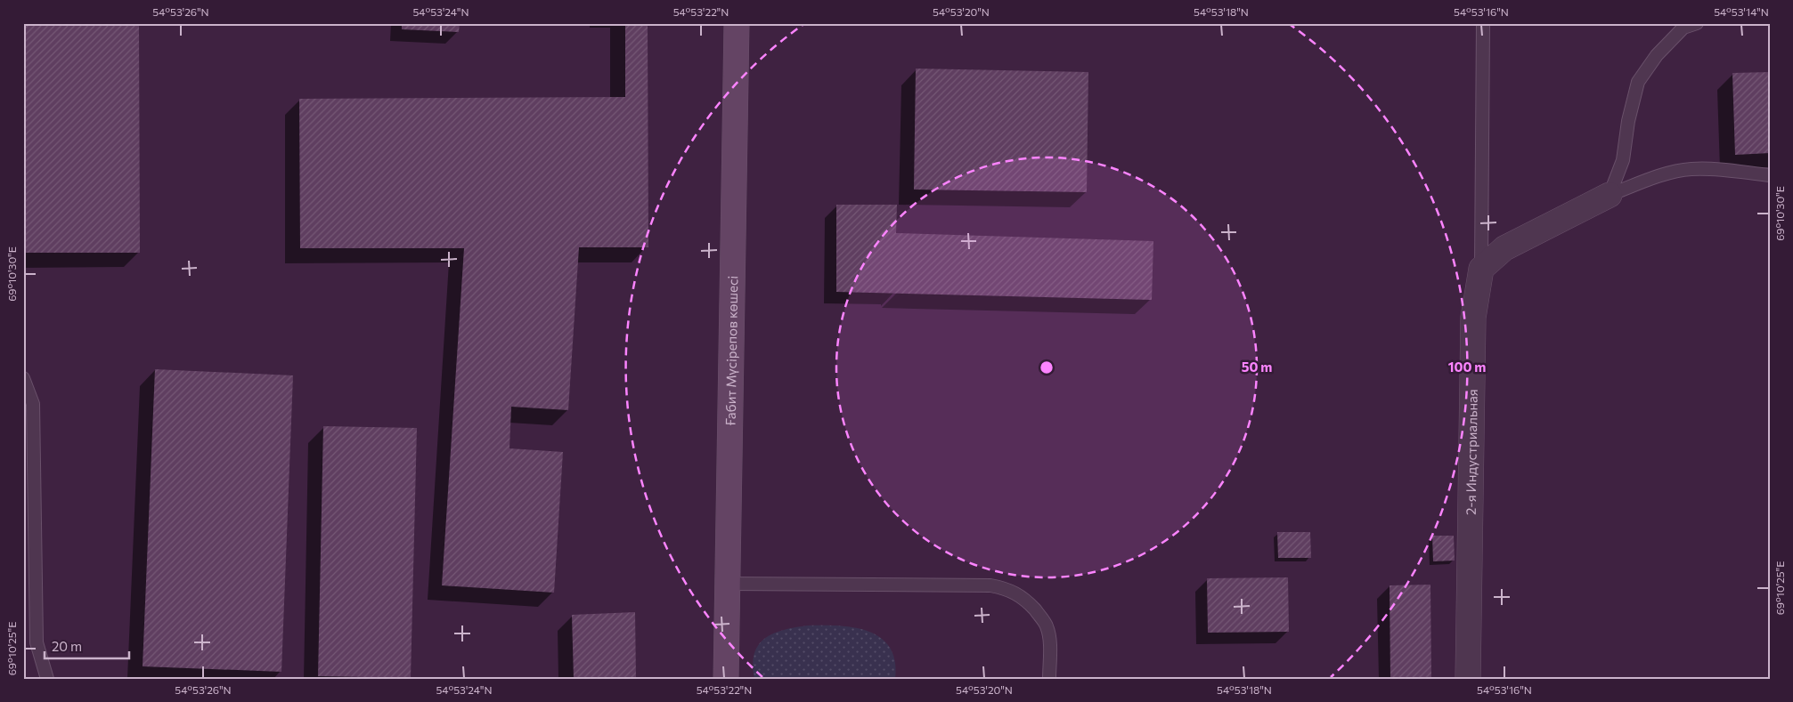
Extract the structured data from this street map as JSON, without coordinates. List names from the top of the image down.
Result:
{
  "streets": {
    "main road": ["Ғабит Мүсірепов көшесі"],
    "street": ["2-я Индустриальная"]
  },
  "scale_bar": "20 m",
  "coordinates": [
    "54°53'26\"N",
    "54°53'24\"N",
    "54°53'22\"N",
    "54°53'20\"N",
    "54°53'18\"N",
    "54°53'16\"N",
    "54°53'14\"N",
    "69°10'30\"E",
    "69°10'25\"E"
  ],
  "rings": ["50 m", "100 m"]
}
